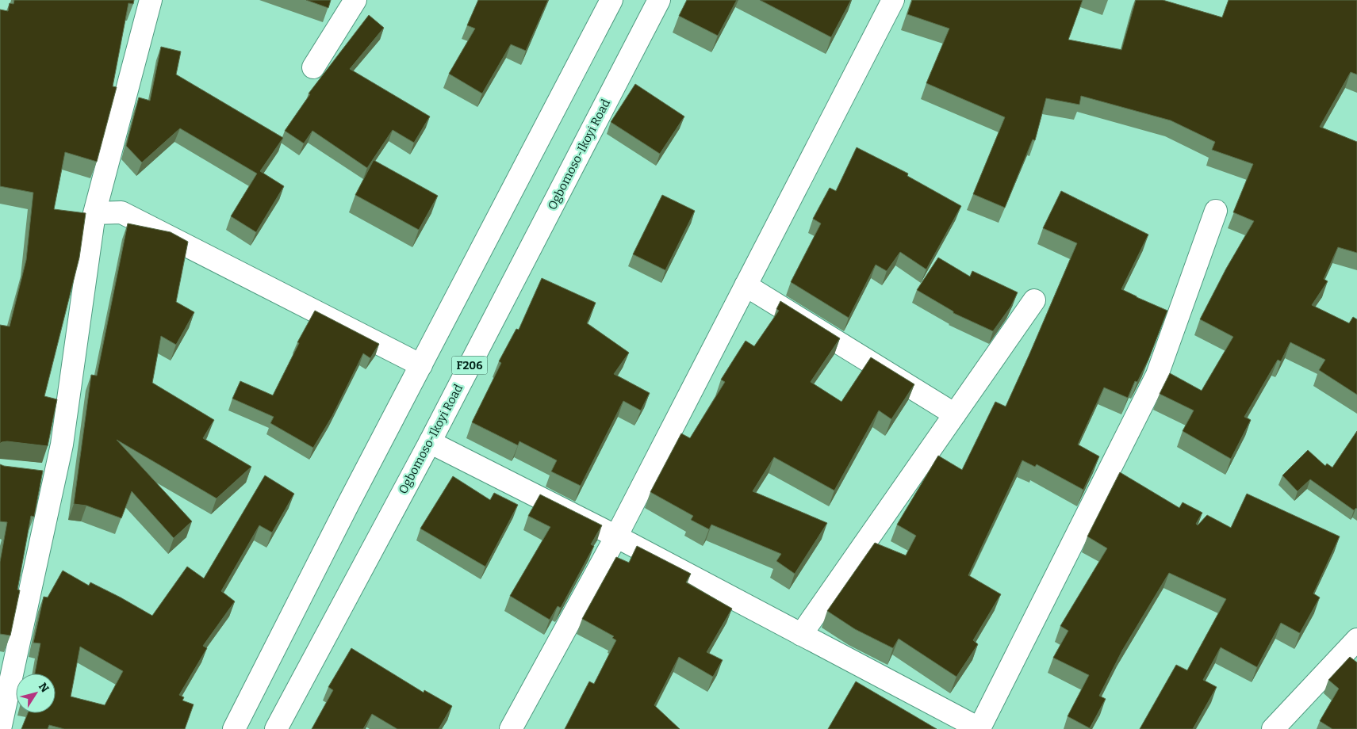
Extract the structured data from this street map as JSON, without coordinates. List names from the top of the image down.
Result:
{
  "streets": {
    "street": ["Ogbomoso-Ikoyi Road", "F206"]
  },
  "north": "top right"
}
